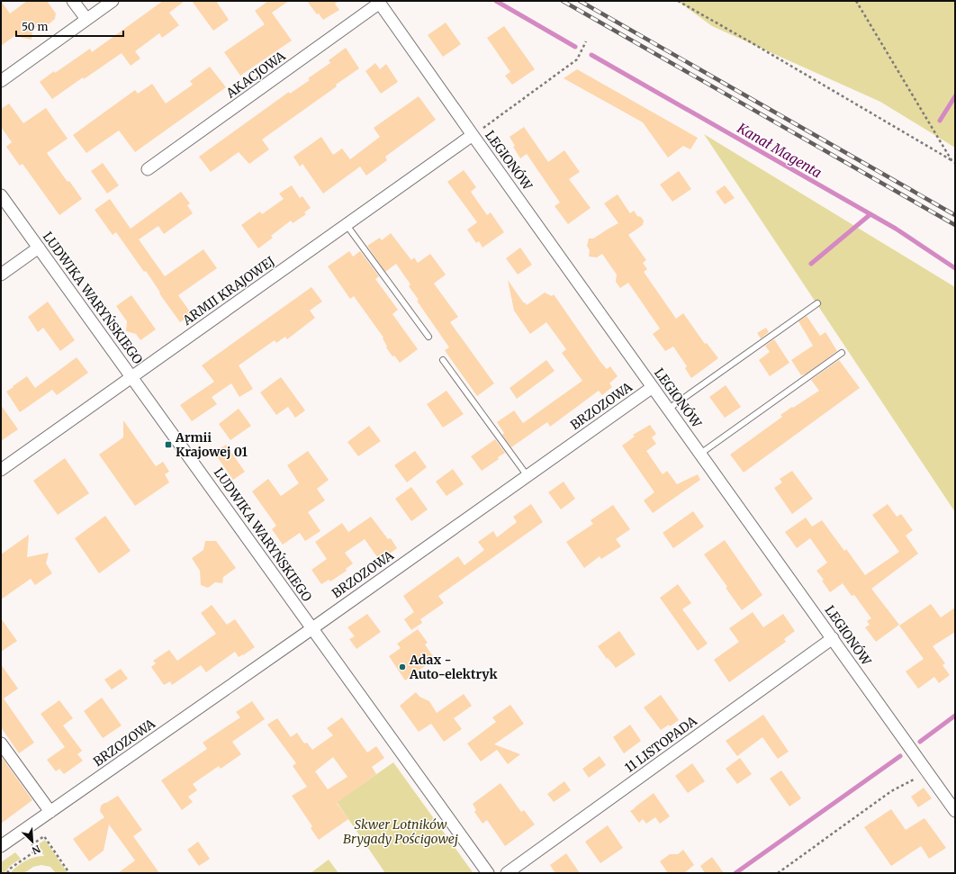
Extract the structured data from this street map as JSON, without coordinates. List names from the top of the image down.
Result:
{
  "streets": {
    "street": [
      "AKACJOWA",
      "LEGIONÓW",
      "ARMII KRAJOWEJ",
      "LUDWIKA WARYŃSKIEGO",
      "BRZOZOWA",
      "11 LISTOPADA"
    ]
  },
  "crossings": [
    ["AKACJOWA", "LEGIONÓW"],
    ["LEGIONÓW", "ARMII KRAJOWEJ"],
    ["LEGIONÓW", "BRZOZOWA"],
    ["LEGIONÓW", "11 LISTOPADA"],
    ["ARMII KRAJOWEJ", "LUDWIKA WARYŃSKIEGO"],
    ["LUDWIKA WARYŃSKIEGO", "BRZOZOWA"]
  ],
  "water": ["Kanał Magenta"],
  "parks": ["Skwer Lotników Brygady Pościgowej"],
  "places": {
    "transit": ["Armii Krajowej 01"],
    "other": ["Adax - Auto-elektryk"]
  },
  "scale_bar": "50 m",
  "north": "bottom right"
}
